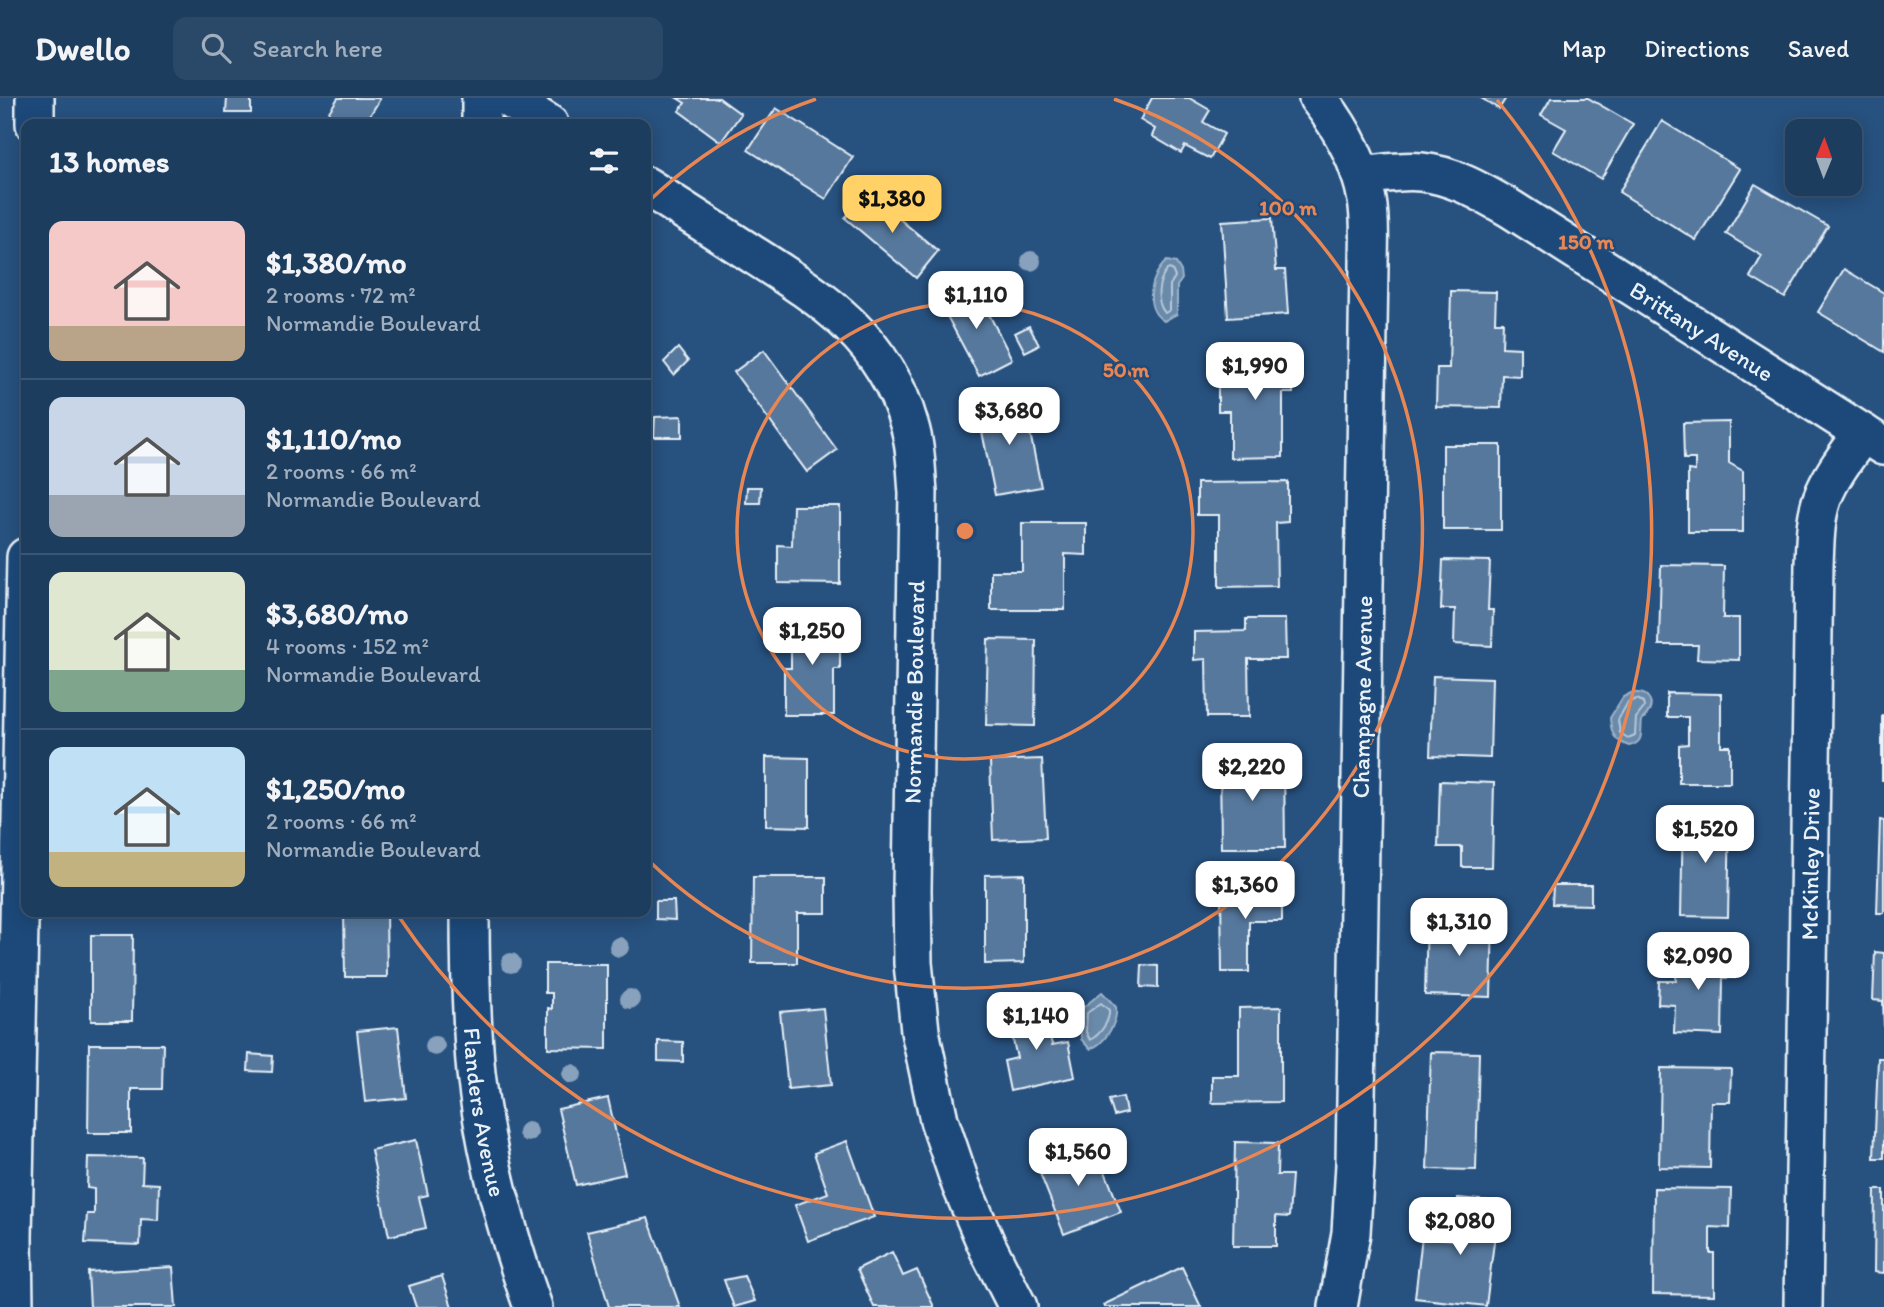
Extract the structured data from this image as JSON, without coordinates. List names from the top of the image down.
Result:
{
  "streets": {
    "street": [
      "Brittany Avenue",
      "Normandie Boulevard",
      "Champagne Avenue",
      "McKinley Drive",
      "Flanders Avenue"
    ]
  },
  "crossings": [
    ["Brittany Avenue", "Champagne Avenue"],
    ["Brittany Avenue", "McKinley Drive"]
  ],
  "north": "top",
  "page": {
    "header": "Dwello",
    "search": "Search here",
    "nav": ["Map", "Directions", "Saved"],
    "heading": "13 homes",
    "price": [
      "$1,380",
      "$1,110",
      "$1,990",
      "$3,680",
      "$1,250",
      "$2,220",
      "$1,520",
      "$1,360",
      "$1,310",
      "$2,090",
      "$1,140",
      "$1,560",
      "$2,080"
    ],
    "list": [
      {
        "name": "$1,380/mo",
        "note": "2 rooms · 72 m² · Normandie Boulevard"
      },
      {
        "name": "$1,110/mo",
        "note": "2 rooms · 66 m² · Normandie Boulevard"
      },
      {
        "name": "$3,680/mo",
        "note": "4 rooms · 152 m² · Normandie Boulevard"
      },
      {
        "name": "$1,250/mo",
        "note": "2 rooms · 66 m² · Normandie Boulevard"
      }
    ]
  },
  "rings": ["100 m", "150 m", "50 m"]
}
